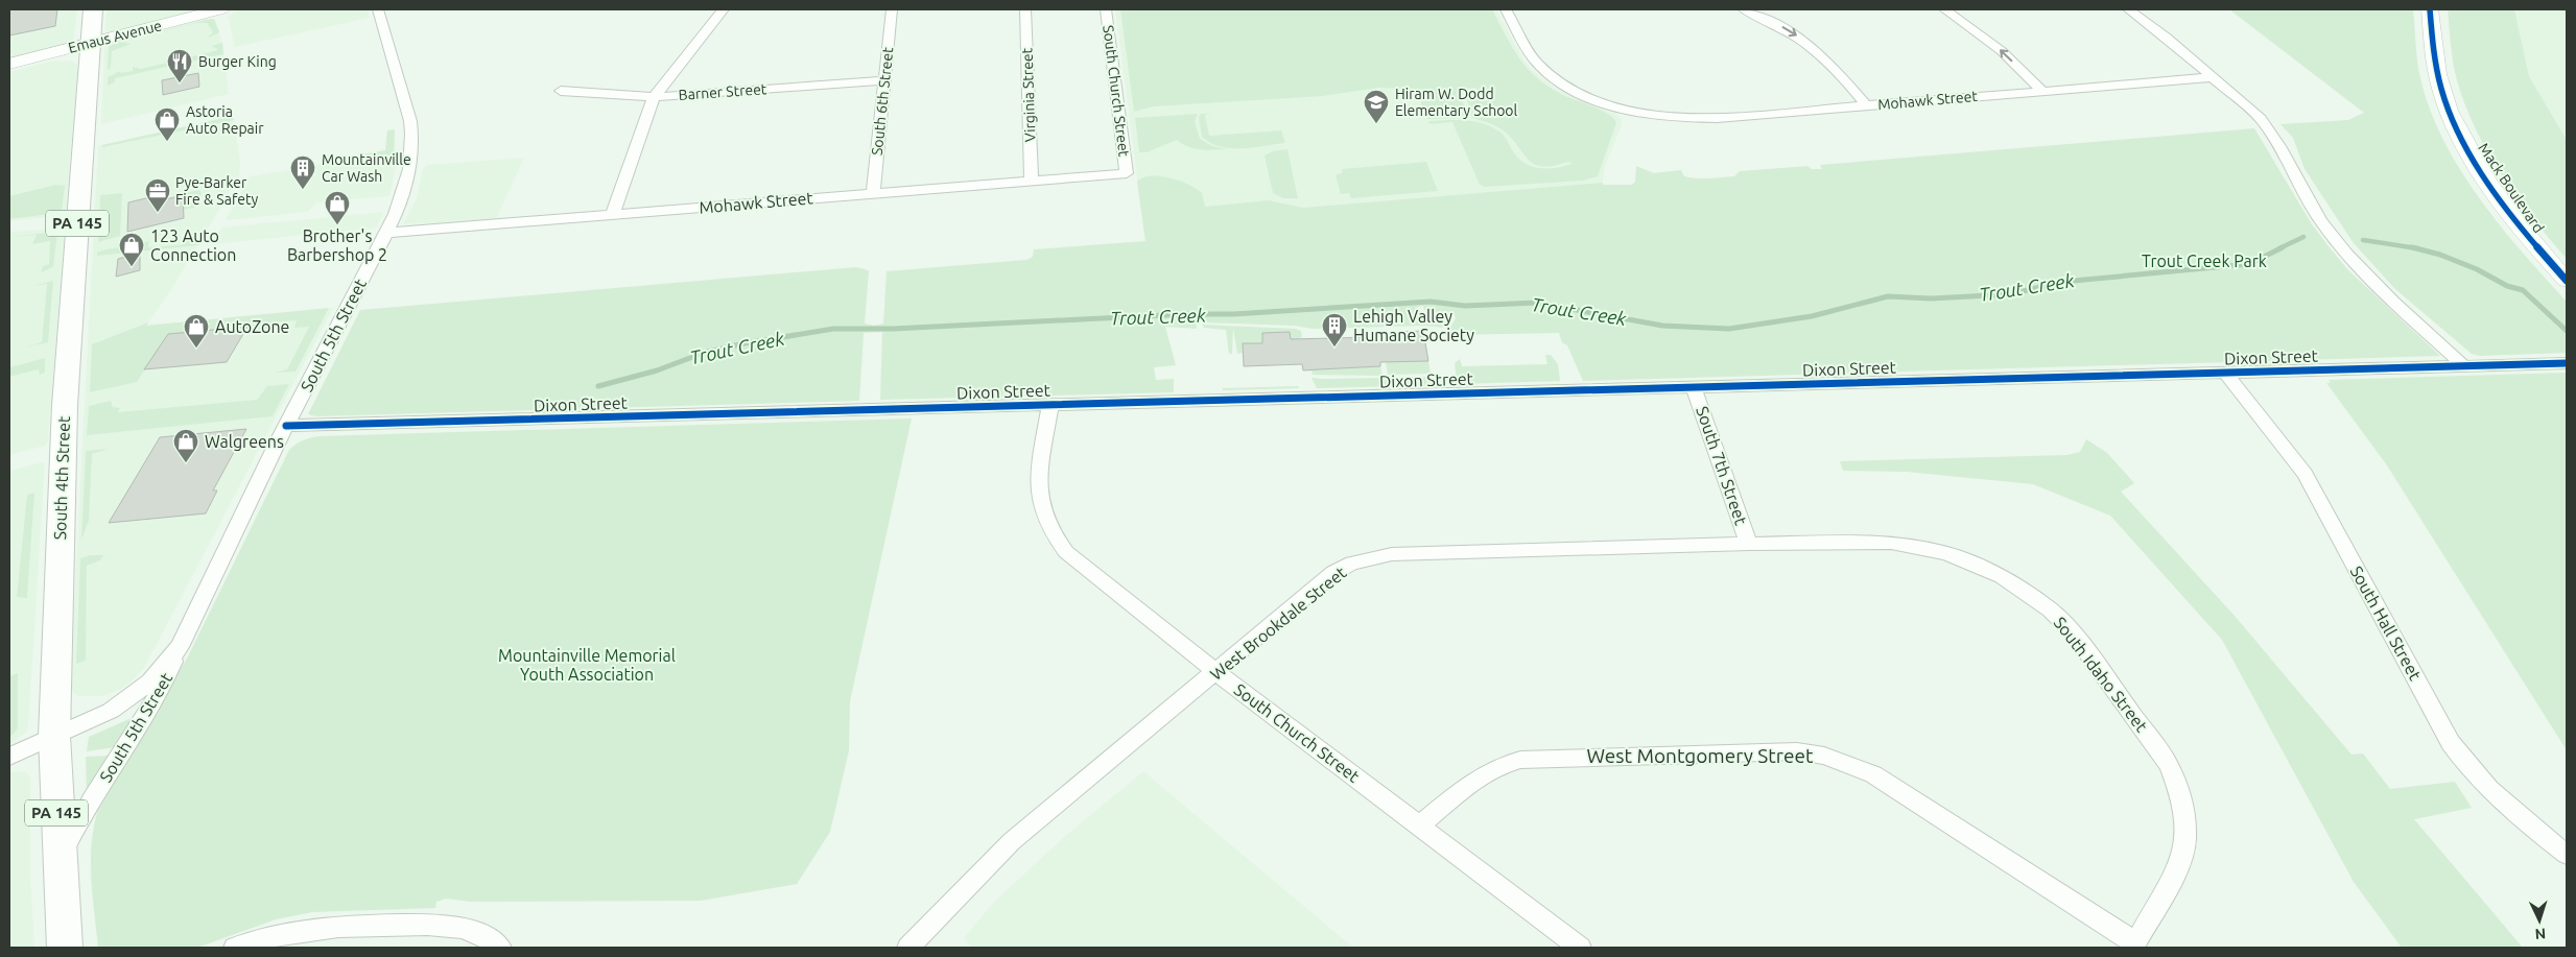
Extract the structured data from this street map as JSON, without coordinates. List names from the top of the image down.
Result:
{
  "streets": {
    "main road": [
      "Emaus Avenue",
      "Mack Boulevard",
      "PA 145",
      "South 4th Street"
    ],
    "street": [
      "South Church Street",
      "Barner Street",
      "Virginia Street",
      "Mohawk Street",
      "South 6th Street",
      "South 5th Street",
      "Dixon Street",
      "South 7th Street",
      "West Brookdale Street",
      "South Hall Street",
      "South Idaho Street",
      "West Montgomery Street"
    ]
  },
  "crossings": [
    ["Emaus Avenue", "South 4th Street"],
    ["South Church Street", "Mohawk Street"],
    ["South Church Street", "Dixon Street"],
    ["South Church Street", "West Brookdale Street"],
    ["South Church Street", "West Montgomery Street"],
    ["Barner Street", "South 6th Street"],
    ["Virginia Street", "Mohawk Street"],
    ["Mohawk Street", "South 6th Street"],
    ["Mohawk Street", "South 5th Street"],
    ["South 5th Street", "Dixon Street"],
    ["South 5th Street", "South 4th Street"],
    ["Dixon Street", "South 7th Street"],
    ["Dixon Street", "South Hall Street"],
    ["South 7th Street", "West Brookdale Street"],
    ["South 7th Street", "South Idaho Street"],
    ["West Brookdale Street", "South Idaho Street"],
    ["South Idaho Street", "West Montgomery Street"]
  ],
  "water": ["Trout Creek"],
  "parks": ["Trout Creek Park", "Mountainville Memorial Youth Association"],
  "places": {
    "restaurant": ["Burger King"],
    "school or university": ["Hiram W. Dodd Elementary School"],
    "shop": [
      "Astoria Auto Repair",
      "Brother's Barbershop 2",
      "123 Auto Connection",
      "AutoZone",
      "Walgreens"
    ],
    "building": ["Mountainville Car Wash", "Lehigh Valley Humane Society"],
    "office": ["Pye-Barker Fire & Safety"]
  },
  "north": "bottom"
}
